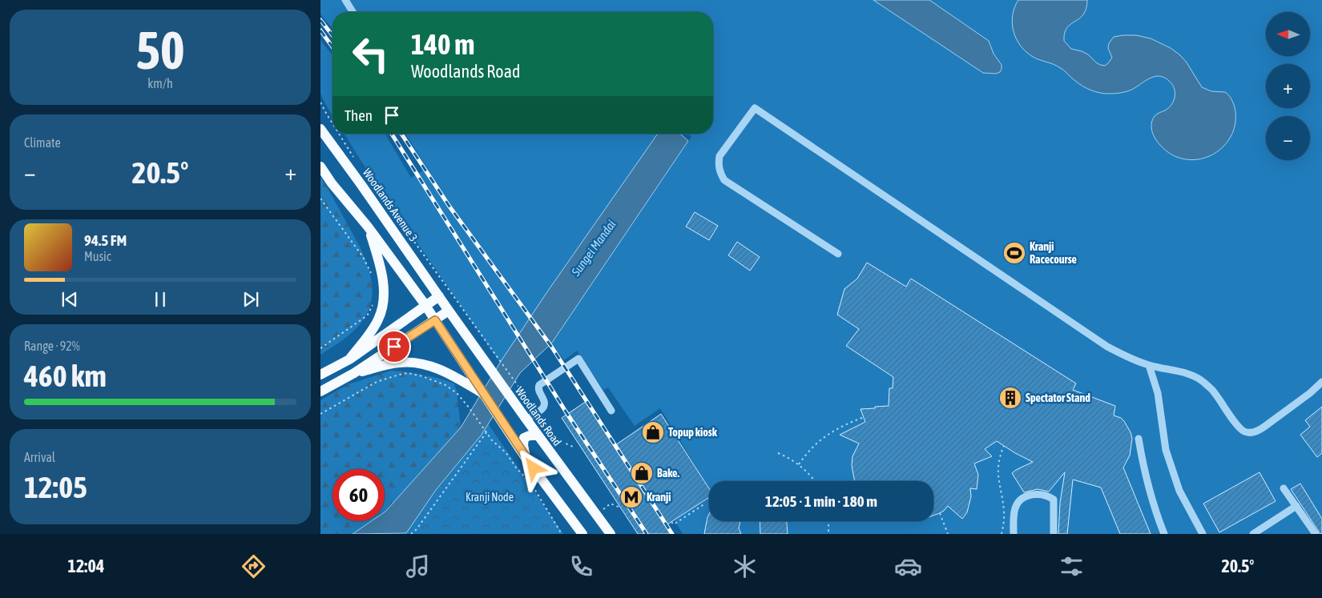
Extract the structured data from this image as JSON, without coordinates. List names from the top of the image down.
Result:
{
  "streets": {
    "main road": ["Woodlands Avenue 3", "Woodlands Road"]
  },
  "crossings": [
    ["Woodlands Avenue 3", "Woodlands Road"]
  ],
  "water": ["Sungei Mandai"],
  "parks": ["Kranji Node"],
  "places": {
    "sports": ["Kranji Racecourse"],
    "building": ["Spectator Stand"],
    "shop": ["Topup kiosk", "Bake."],
    "metro station": ["Kranji"]
  },
  "north": "left",
  "page": {
    "tile": [
      ["50", "km/h"],
      "Climate",
      ["Range · 92%", "460 km"],
      ["Arrival", "12:05"]
    ],
    "map_buttons": ["+", "−"],
    "turn": ["140 m", "Woodlands Road"],
    "then": "Then",
    "heat": ["−", "20.5°", "+"],
    "song": ["94.5 FM", "Music"],
    "limit": "60",
    "trip": "12:05 · 1 min · 180 m",
    "tabs": ["12:04", "20.5°"]
  }
}
